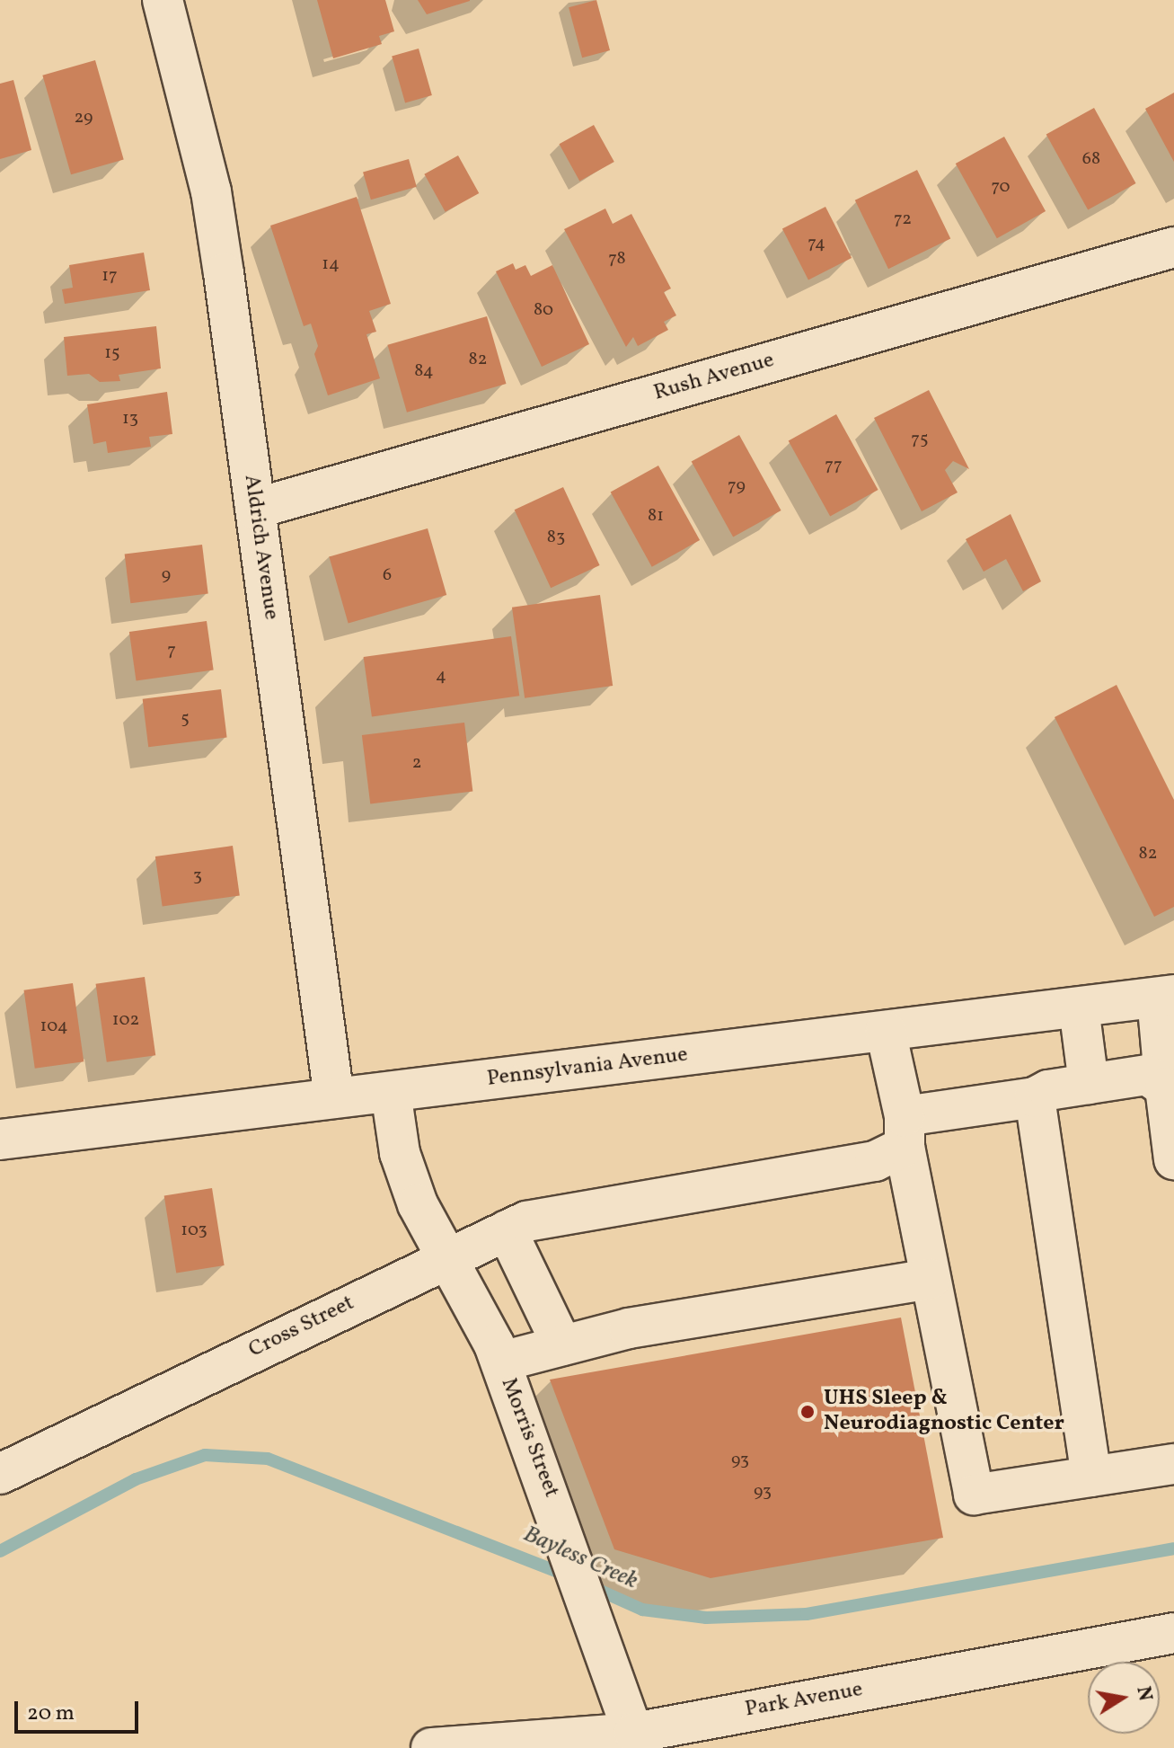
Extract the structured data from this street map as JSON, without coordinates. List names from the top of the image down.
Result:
{
  "streets": {
    "street": [
      "Rush Avenue",
      "Aldrich Avenue",
      "Pennsylvania Avenue",
      "Cross Street",
      "Morris Street",
      "Park Avenue"
    ]
  },
  "crossings": [
    ["Rush Avenue", "Aldrich Avenue"],
    ["Aldrich Avenue", "Pennsylvania Avenue"],
    ["Cross Street", "Morris Street"],
    ["Morris Street", "Park Avenue"]
  ],
  "water": ["Bayless Creek"],
  "places": ["UHS Sleep & Neurodiagnostic Center"],
  "house_numbers": [
    "29",
    "68",
    "70",
    "72",
    "74",
    "78",
    "14",
    "17",
    "80",
    "15",
    "82",
    "84",
    "13",
    "75",
    "77",
    "79",
    "81",
    "83",
    "9",
    "6",
    "7",
    "4",
    "5",
    "2",
    "82",
    "3",
    "102",
    "104",
    "103",
    "93",
    "93"
  ],
  "scale_bar": "20 m",
  "north": "right"
}
